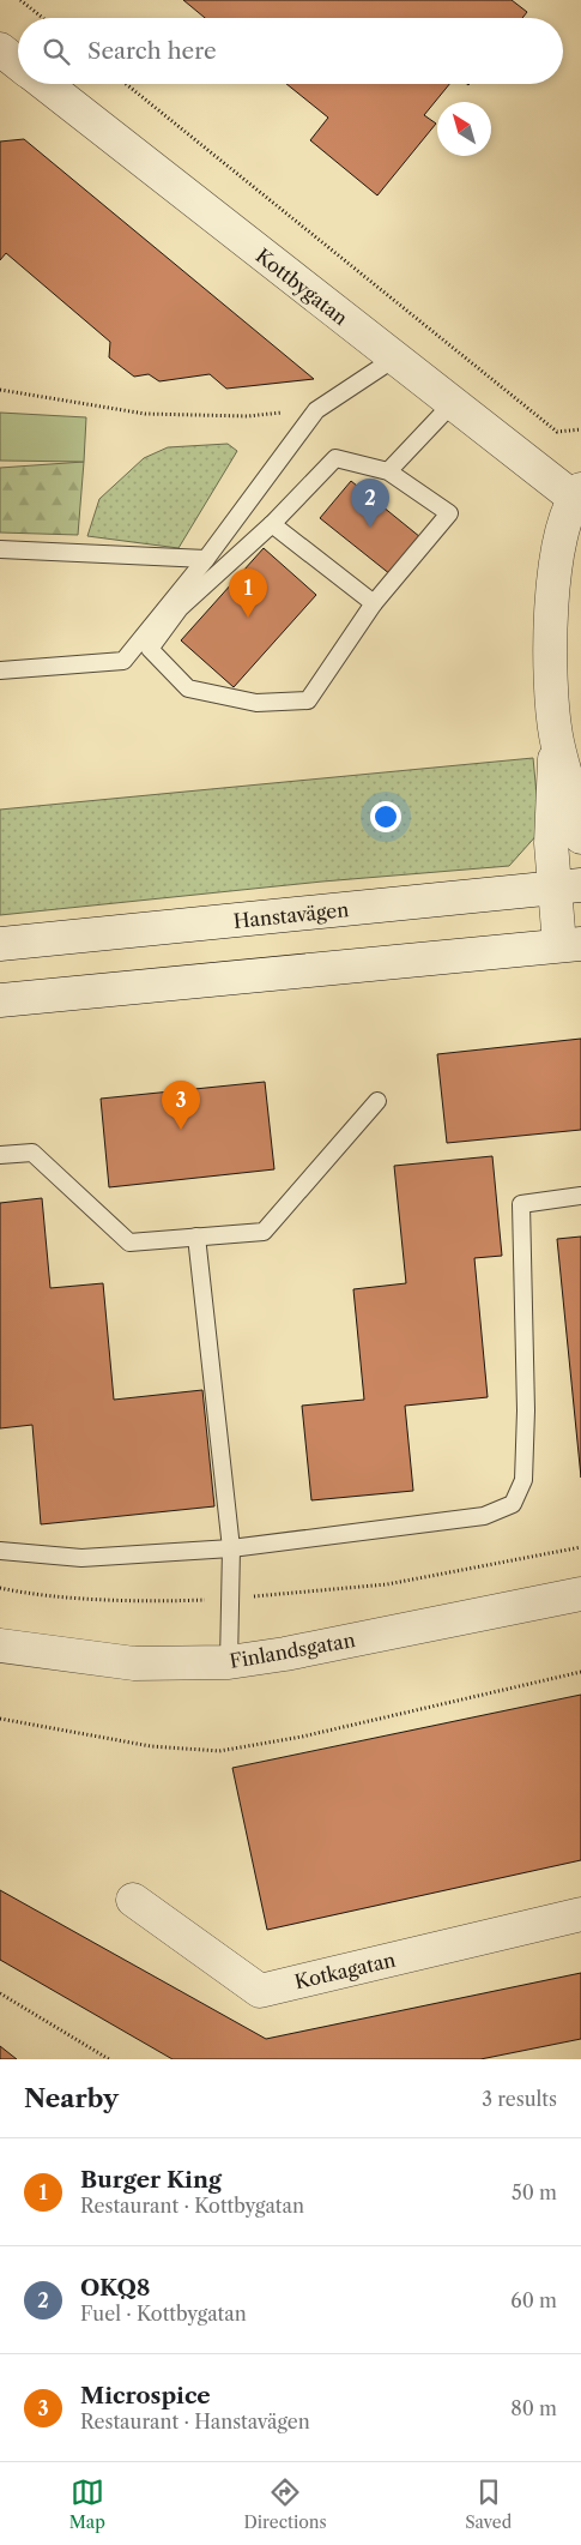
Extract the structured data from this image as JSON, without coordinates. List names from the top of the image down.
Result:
{
  "streets": {
    "street": [
      "Kottbygatan",
      "Hanstavägen",
      "Finlandsgatan",
      "Kotkagatan"
    ]
  },
  "north": "top left",
  "page": {
    "search": "Search here",
    "pins": ["2", "1", "3"],
    "heading": ["Nearby", "3 results"],
    "list": [
      {
        "mark": "1",
        "name": "Burger King",
        "note": "Restaurant · Kottbygatan",
        "value": "50 m"
      },
      {
        "mark": "2",
        "name": "OKQ8",
        "note": "Fuel · Kottbygatan",
        "value": "60 m"
      },
      {
        "mark": "3",
        "name": "Microspice",
        "note": "Restaurant · Hanstavägen",
        "value": "80 m"
      }
    ],
    "nav": ["Map", "Directions", "Saved"]
  }
}
